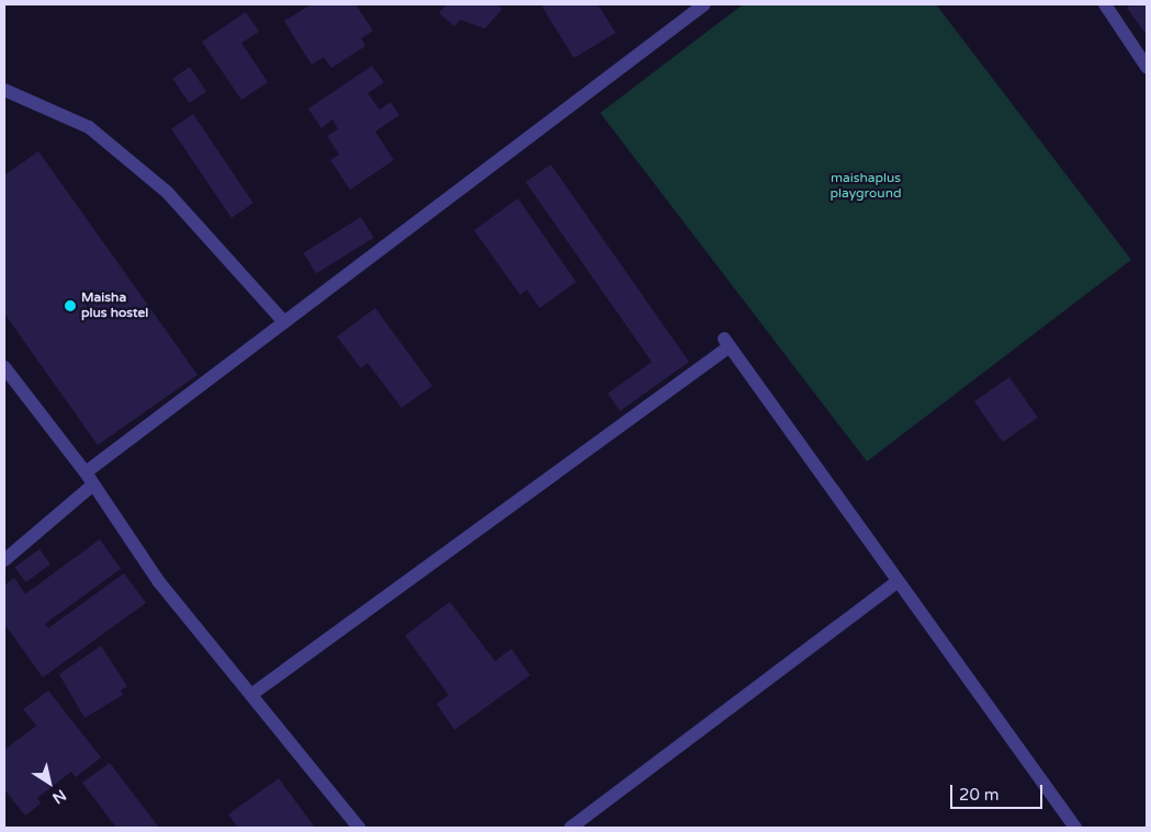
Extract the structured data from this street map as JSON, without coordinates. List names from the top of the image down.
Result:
{
  "parks": ["maishaplus playground"],
  "places": ["Maisha plus hostel"],
  "scale_bar": "20 m",
  "north": "bottom right"
}
